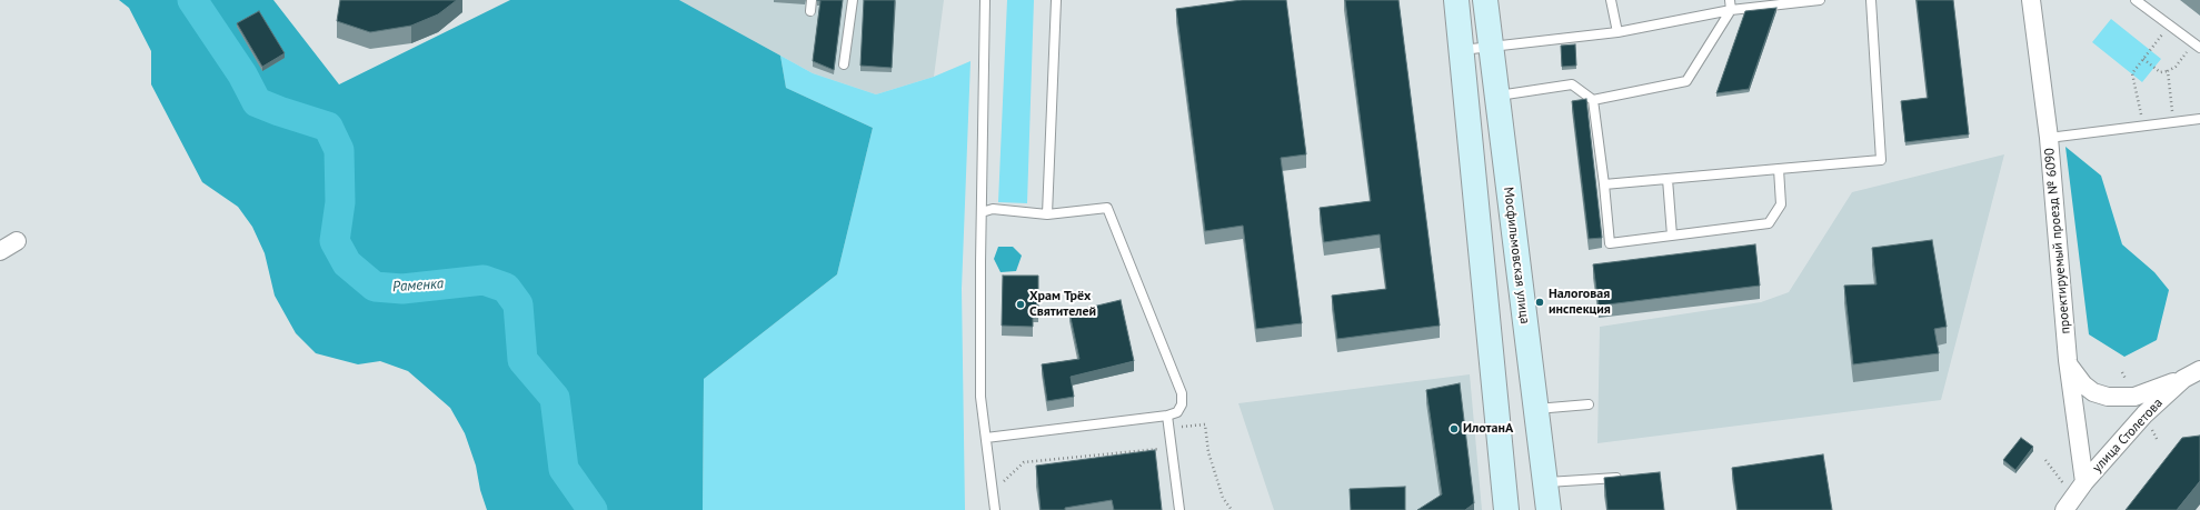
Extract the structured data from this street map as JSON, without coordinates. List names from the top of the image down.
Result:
{
  "streets": {
    "main road": ["Мосфильмовская улица"],
    "street": ["проектируемый проезд № 6090", "улица Столетова"]
  },
  "crossings": [
    ["проектируемый проезд № 6090", "улица Столетова"]
  ],
  "water": ["Раменка"],
  "places": ["Налоговая инспекция", "Храм Трёх Святителей", "ИлотанА"]
}
